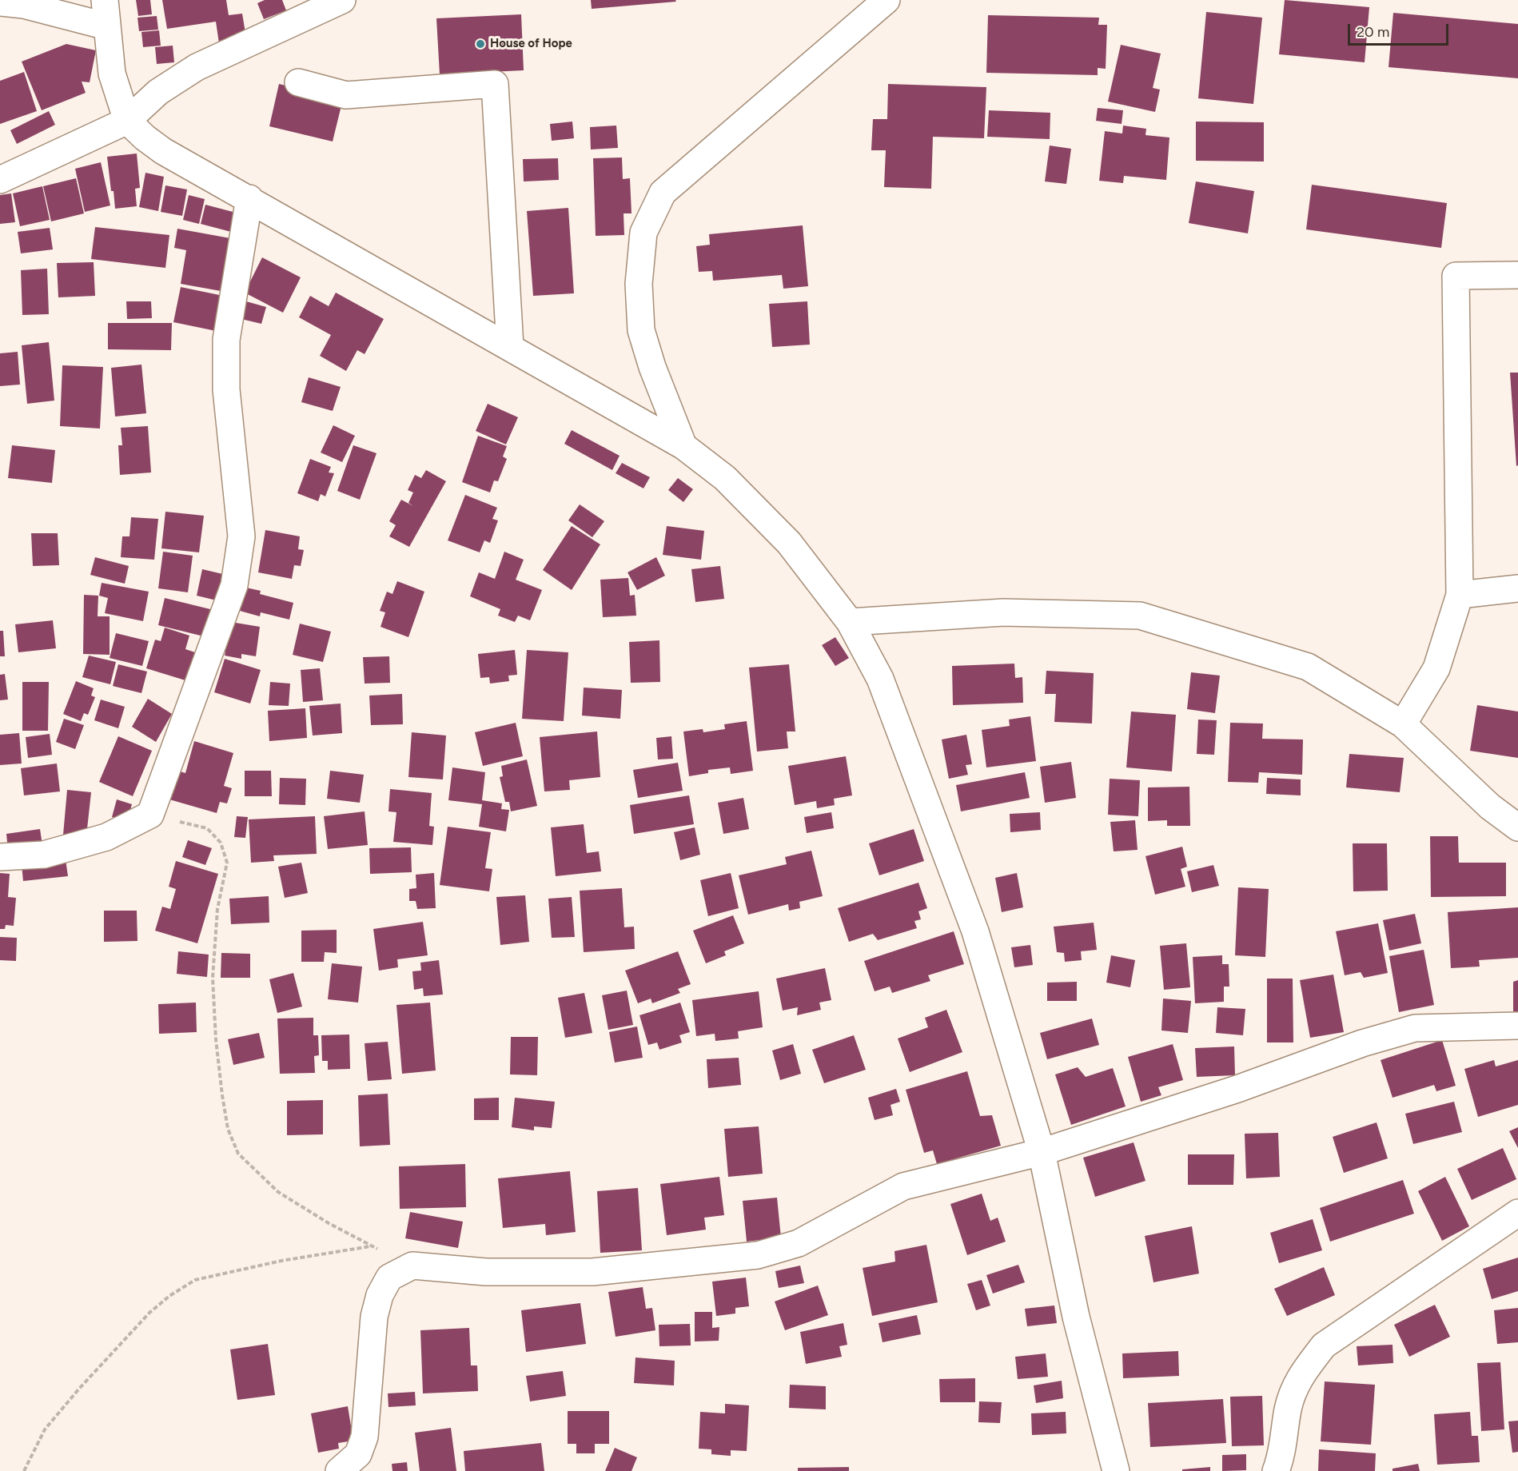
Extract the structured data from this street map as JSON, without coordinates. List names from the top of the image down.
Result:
{
  "places": ["House of Hope"],
  "scale_bar": "20 m"
}
